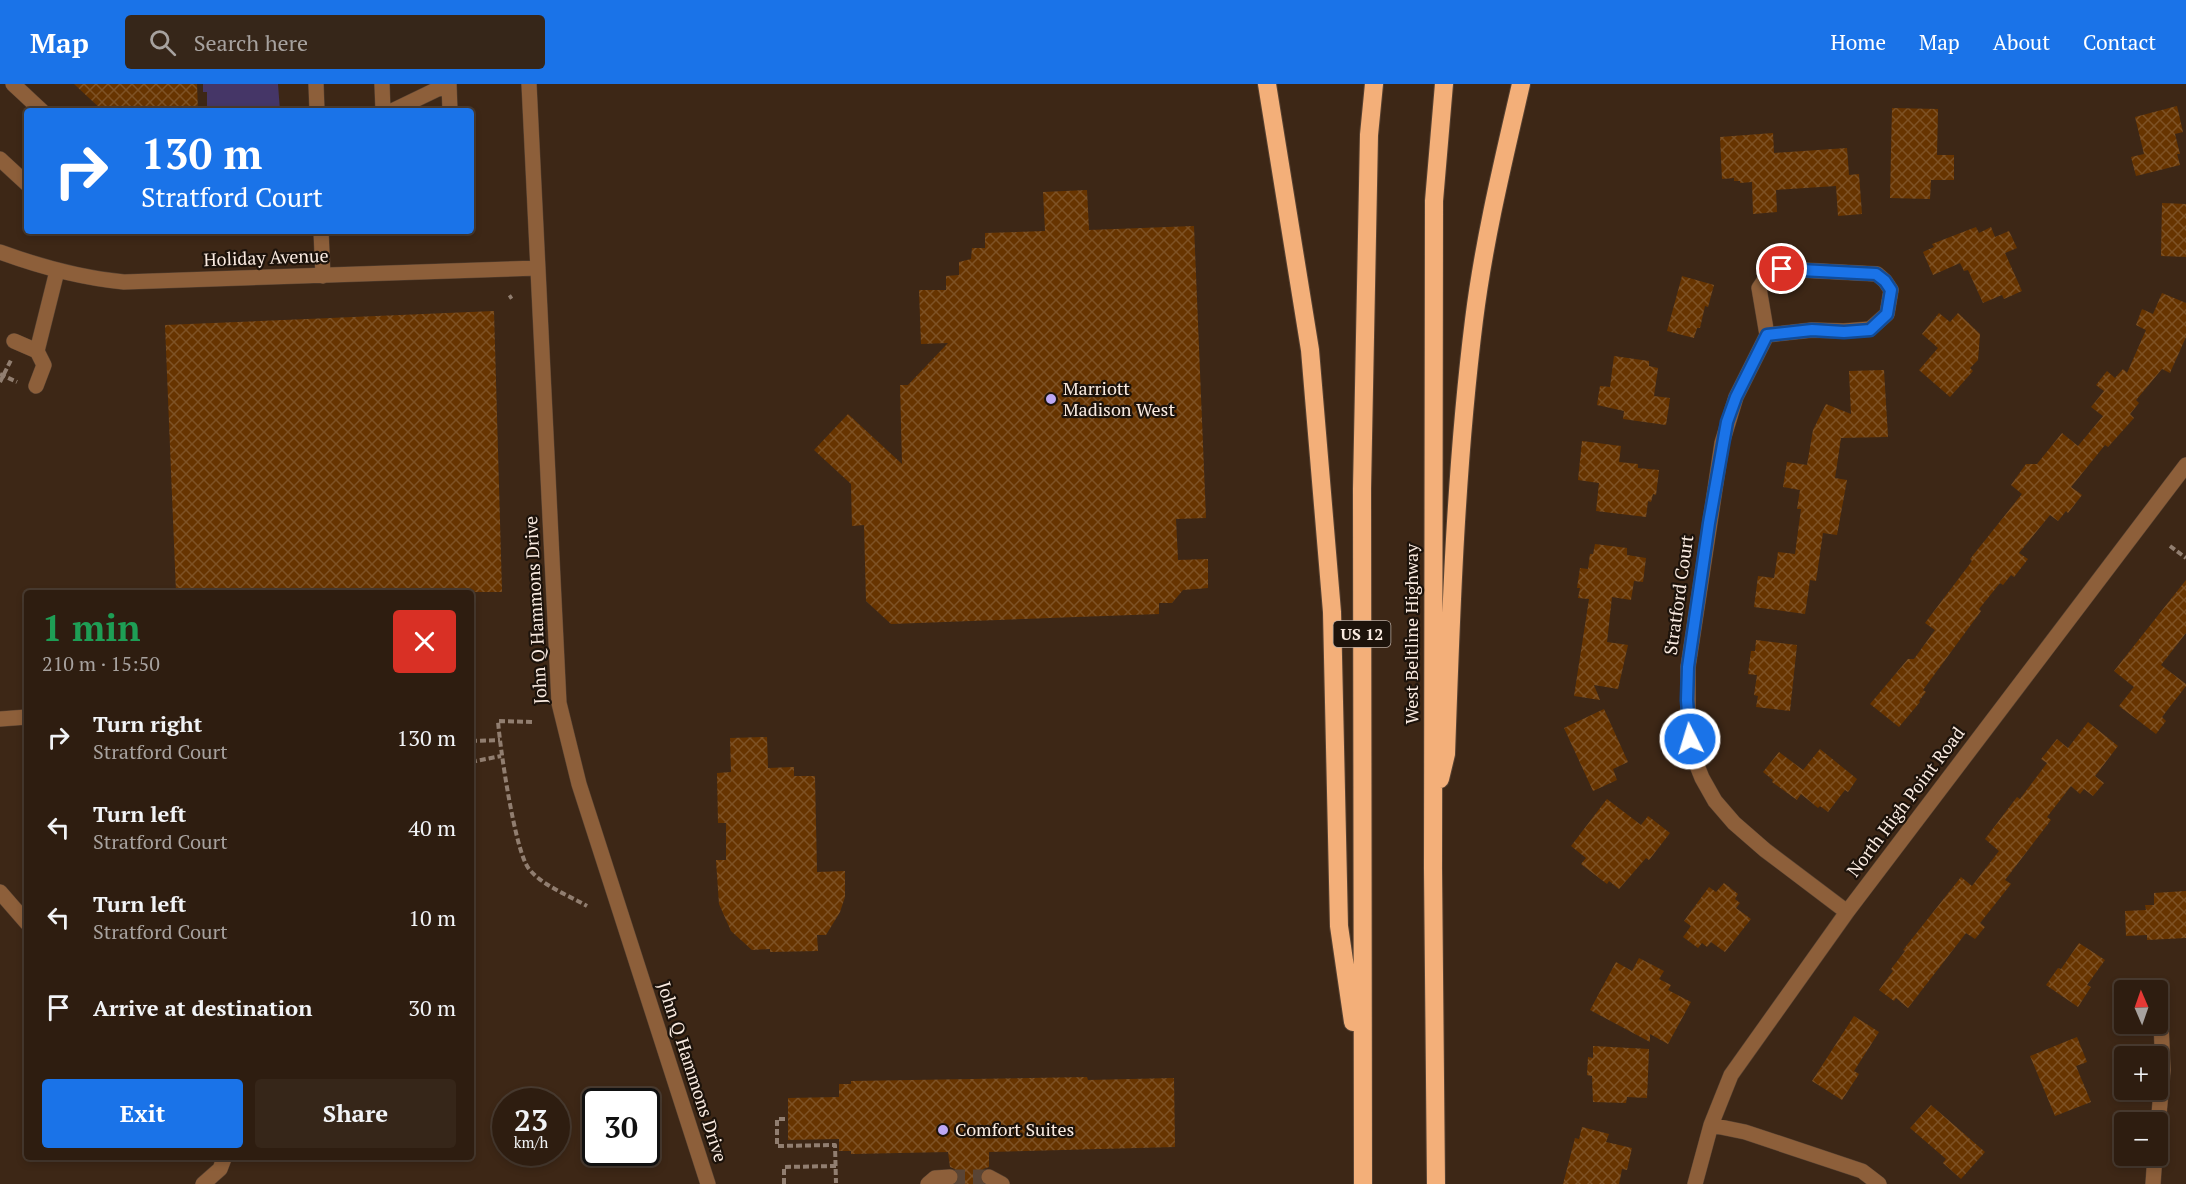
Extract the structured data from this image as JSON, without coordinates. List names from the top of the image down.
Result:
{
  "streets": {
    "highway": ["US 12", "West Beltline Highway"],
    "street": [
      "Holiday Avenue",
      "Stratford Court",
      "John Q Hammons Drive",
      "North High Point Road"
    ]
  },
  "crossings": [
    ["Holiday Avenue", "John Q Hammons Drive"],
    ["Stratford Court", "North High Point Road"]
  ],
  "places": ["Marriott Madison West", "Comfort Suites"],
  "north": "top",
  "page": {
    "header": "Map",
    "search": "Search here",
    "nav": [
      "Home",
      "Map",
      "About",
      "Contact"
    ],
    "turn": ["130 m", "Stratford Court"],
    "heading": ["1 min", "210 m · 15:50"],
    "list": [
      {
        "name": "Turn right",
        "note": "Stratford Court",
        "value": "130 m"
      },
      {
        "name": "Turn left",
        "note": "Stratford Court",
        "value": "40 m"
      },
      {
        "name": "Turn left",
        "note": "Stratford Court",
        "value": "10 m"
      },
      {
        "name": "Arrive at destination",
        "value": "30 m"
      }
    ],
    "map_buttons": ["+", "−"],
    "buttons": ["Exit", "Share"],
    "speed": "23 km/h",
    "limit": "30"
  }
}
